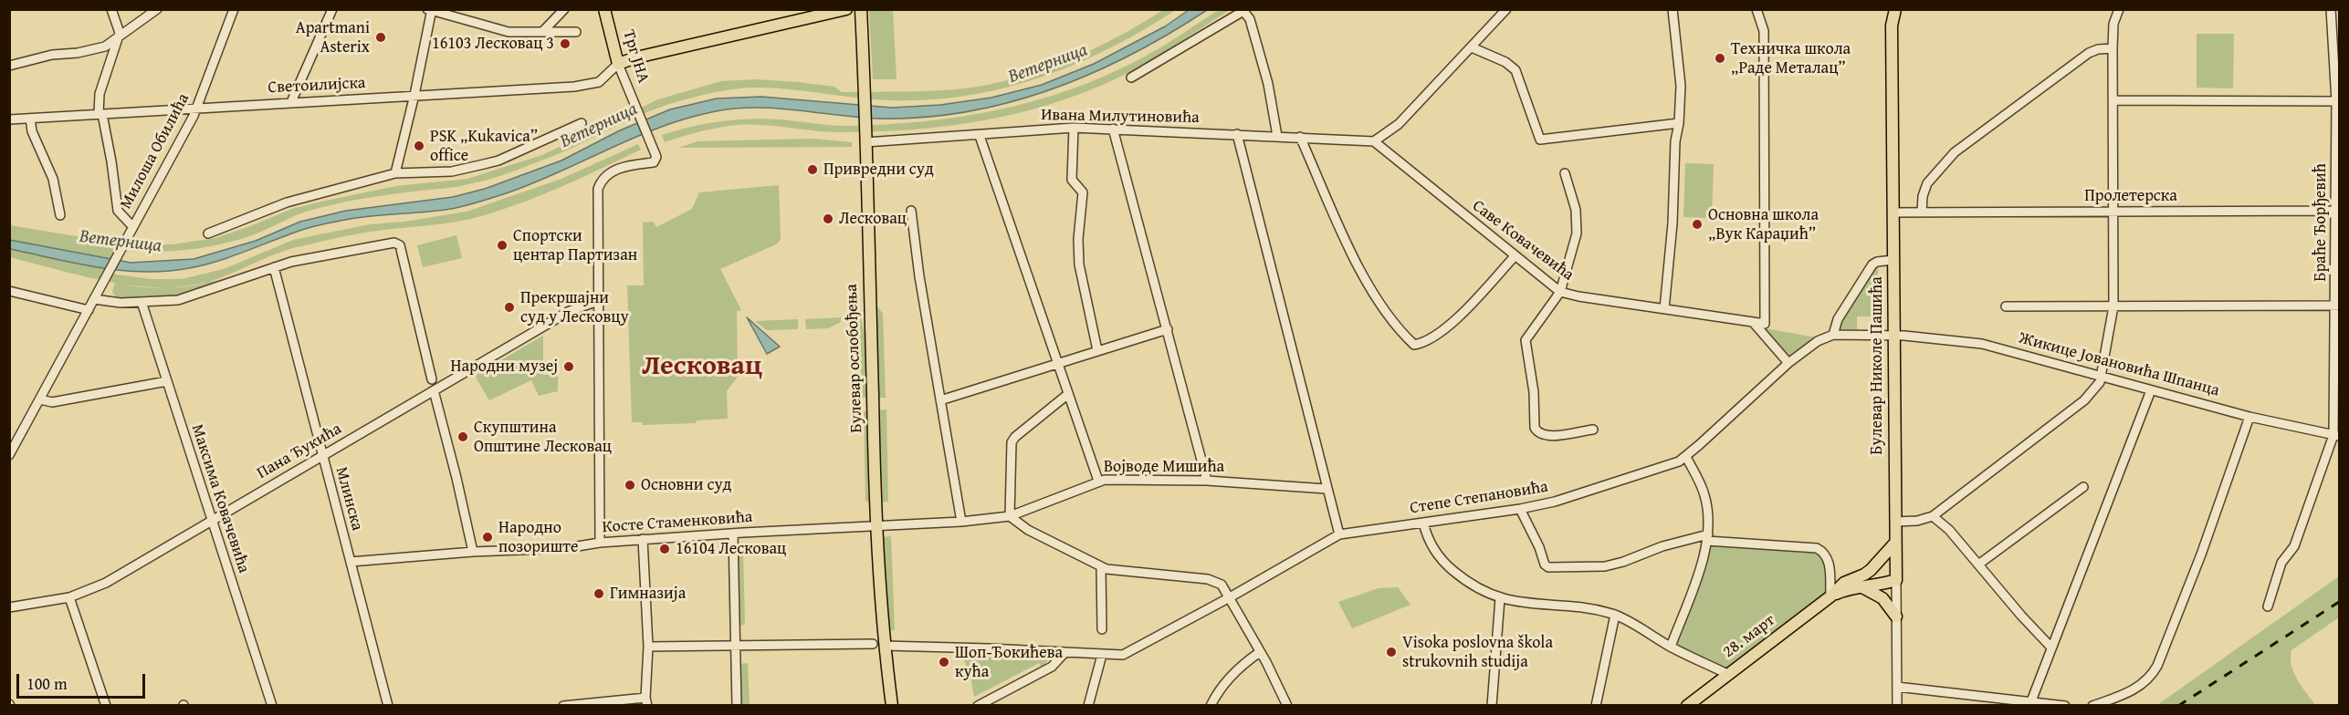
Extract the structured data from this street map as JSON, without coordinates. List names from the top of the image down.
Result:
{
  "streets": {
    "main road": [
      "Трг ЈНА",
      "Булевар ослобођења",
      "Булевар Николе Пашића",
      "28. март"
    ],
    "street": [
      "Светоилијска",
      "Ивана Милутиновића",
      "Милоша Обилића",
      "Пролетерска",
      "Браће Ђорђевић",
      "Саве Ковачевића",
      "Жикице Јовановића Шпанца",
      "Пана Ђукића",
      "Војводе Мишића",
      "Степе Степановића",
      "Максима Ковачевића",
      "Млинска",
      "Косте Стаменковића"
    ]
  },
  "crossings": [
    ["Трг ЈНА", "Светоилијска"],
    ["Трг ЈНА", "Пана Ђукића"],
    ["Светоилијска", "Милоша Обилића"],
    ["Ивана Милутиновића", "Саве Ковачевића"],
    ["Ивана Милутиновића", "Булевар ослобођења"],
    ["Пролетерска", "Браће Ђорђевић"],
    ["Пролетерска", "Булевар Николе Пашића"],
    ["Браће Ђорђевић", "Жикице Јовановића Шпанца"],
    ["Булевар ослобођења", "Војводе Мишића"],
    ["Булевар ослобођења", "Степе Степановића"],
    ["Булевар ослобођења", "Косте Стаменковића"],
    ["Жикице Јовановића Шпанца", "Булевар Николе Пашића"],
    ["Жикице Јовановића Шпанца", "Степе Степановића"],
    ["Булевар Николе Пашића", "Степе Степановића"],
    ["Булевар Николе Пашића", "28. март"],
    ["Пана Ђукића", "Максима Ковачевића"],
    ["Пана Ђукића", "Млинска"],
    ["Војводе Мишића", "Косте Стаменковића"],
    ["Млинска", "Косте Стаменковића"]
  ],
  "districts": ["Лесковац"],
  "water": ["Ветерница"],
  "places": [
    "Apartmani Asterix",
    "16103 Лесковац 3",
    "Техничка школа „Раде Металац”",
    "PSK „Kukavica” office",
    "Привредни суд",
    "Лесковац",
    "Основна школа „Вук Караџић”",
    "Спортски центар Партизан",
    "Прекршајни суд у Лесковцу",
    "Народни музеј",
    "Скупштина Општине Лесковац",
    "Основни суд",
    "Народно позориште",
    "16104 Лесковац",
    "Гимназија",
    "Visoka poslovna škola strukovnih studija",
    "Шоп-Ђокићева кућа"
  ],
  "scale_bar": "100 m"
}
